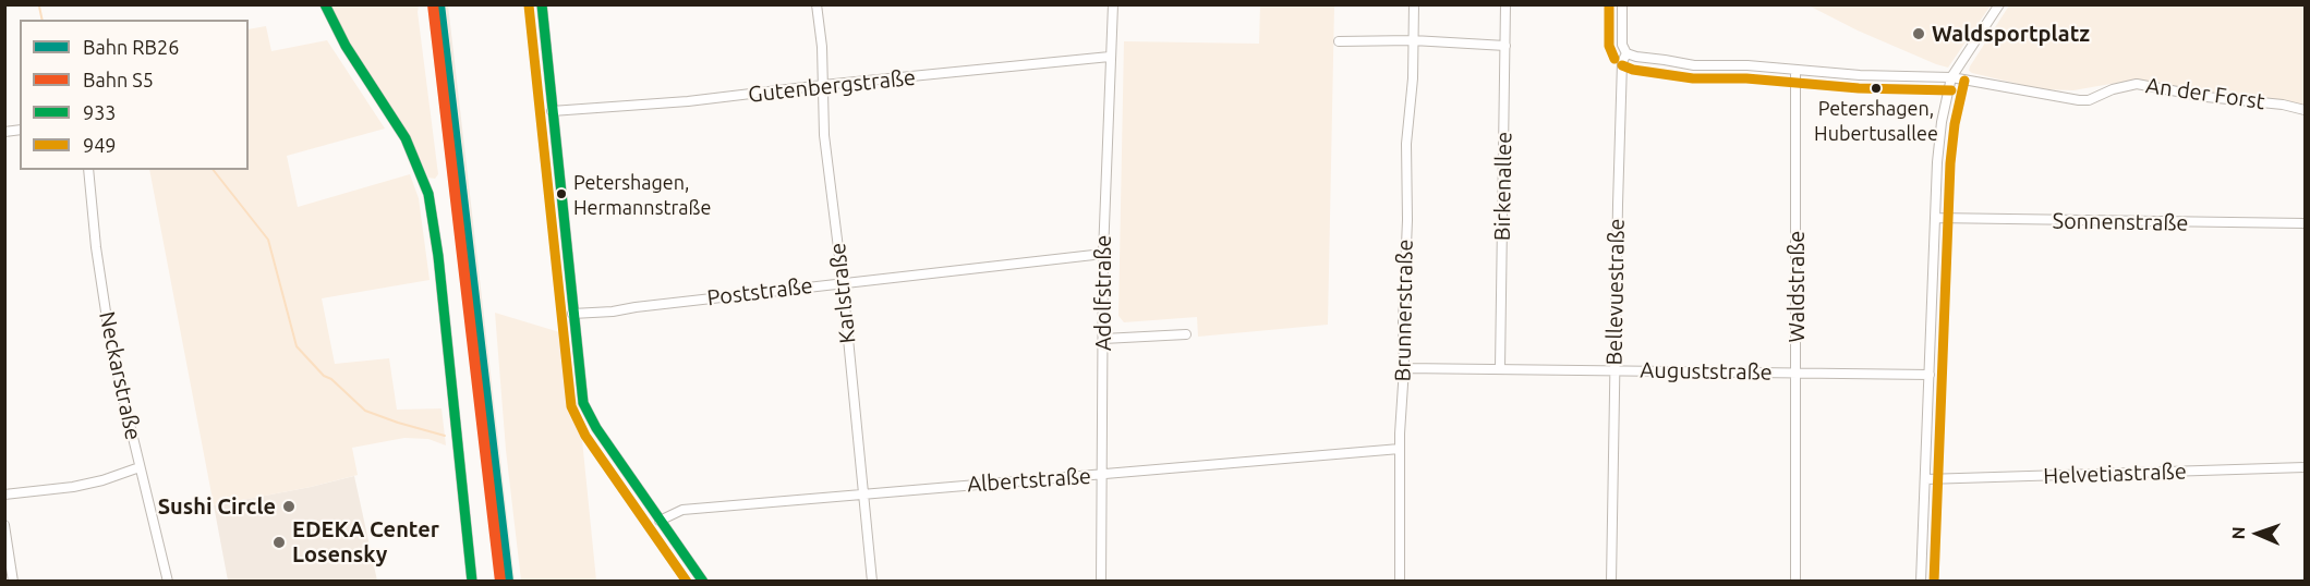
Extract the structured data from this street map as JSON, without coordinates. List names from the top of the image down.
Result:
{
  "streets": {
    "street": [
      "Gutenbergstraße",
      "An der Forst",
      "Birkenallee",
      "Sonnenstraße",
      "Waldstraße",
      "Poststraße",
      "Bellevuestraße",
      "Karlstraße",
      "Adolfstraße",
      "Brunnerstraße",
      "Auguststraße",
      "Neckarstraße",
      "Helvetiastraße",
      "Albertstraße"
    ]
  },
  "crossings": [
    ["Gutenbergstraße", "Karlstraße"],
    ["Gutenbergstraße", "Adolfstraße"],
    ["An der Forst", "Waldstraße"],
    ["An der Forst", "Bellevuestraße"],
    ["Birkenallee", "Auguststraße"],
    ["Waldstraße", "Auguststraße"],
    ["Poststraße", "Karlstraße"],
    ["Poststraße", "Adolfstraße"],
    ["Bellevuestraße", "Auguststraße"],
    ["Karlstraße", "Albertstraße"],
    ["Adolfstraße", "Albertstraße"],
    ["Brunnerstraße", "Auguststraße"],
    ["Brunnerstraße", "Albertstraße"]
  ],
  "places": [
    "Waldsportplatz",
    "Petershagen, Hubertusallee",
    "Petershagen, Hermannstraße",
    "Sushi Circle",
    "EDEKA Center Losensky"
  ],
  "lines": [
    "rail line RB26",
    "rail line S5",
    "transit line 933",
    "transit line 949"
  ],
  "legend": [
    "Bahn RB26",
    "Bahn S5",
    "933",
    "949"
  ],
  "north": "left"
}
